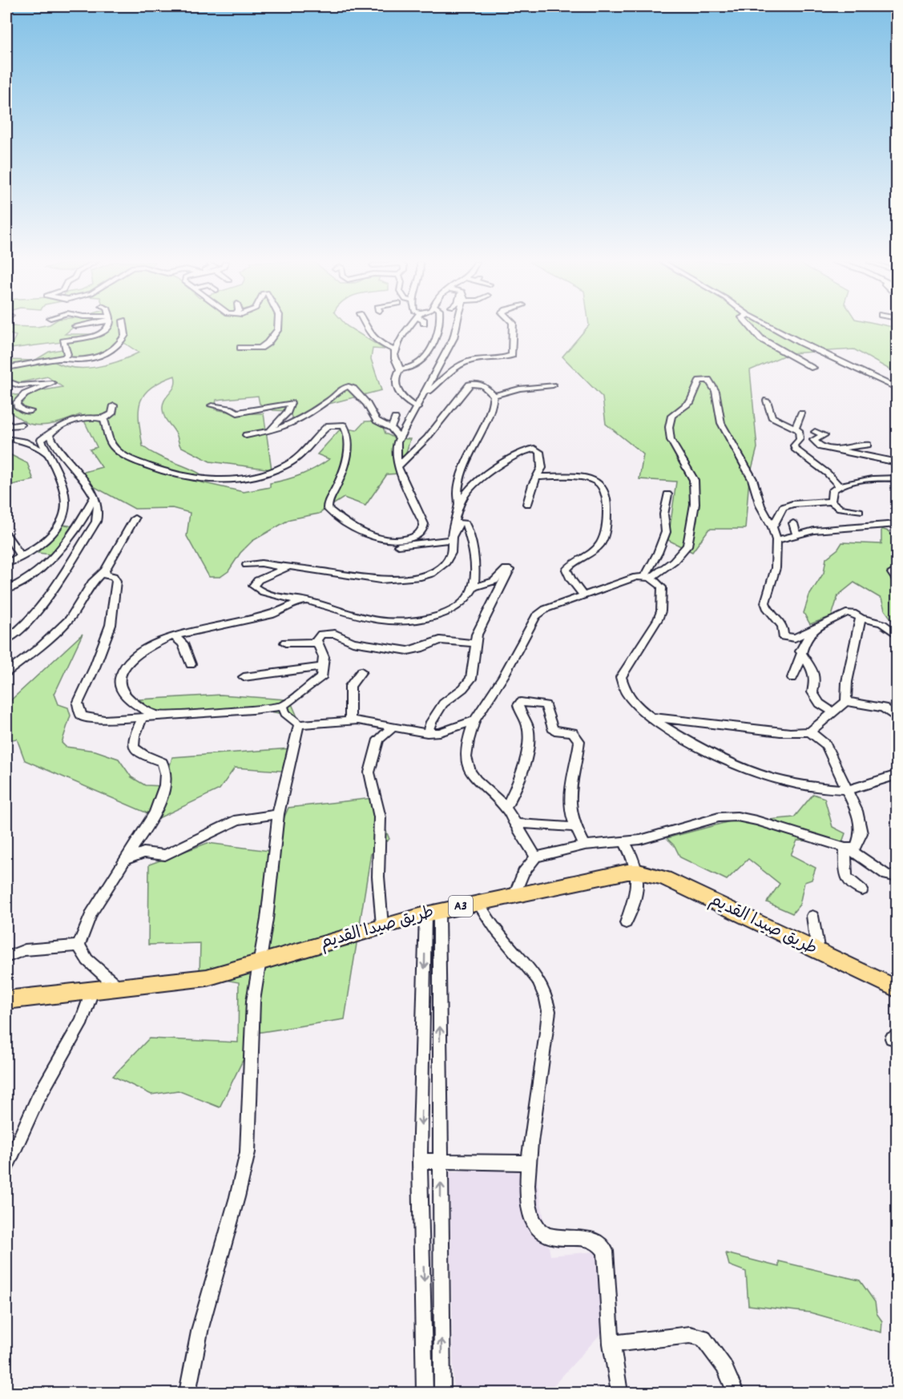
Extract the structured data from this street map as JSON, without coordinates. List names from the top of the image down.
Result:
{
  "streets": {
    "highway": ["A3", "طريق صيدا القديم"]
  }
}
